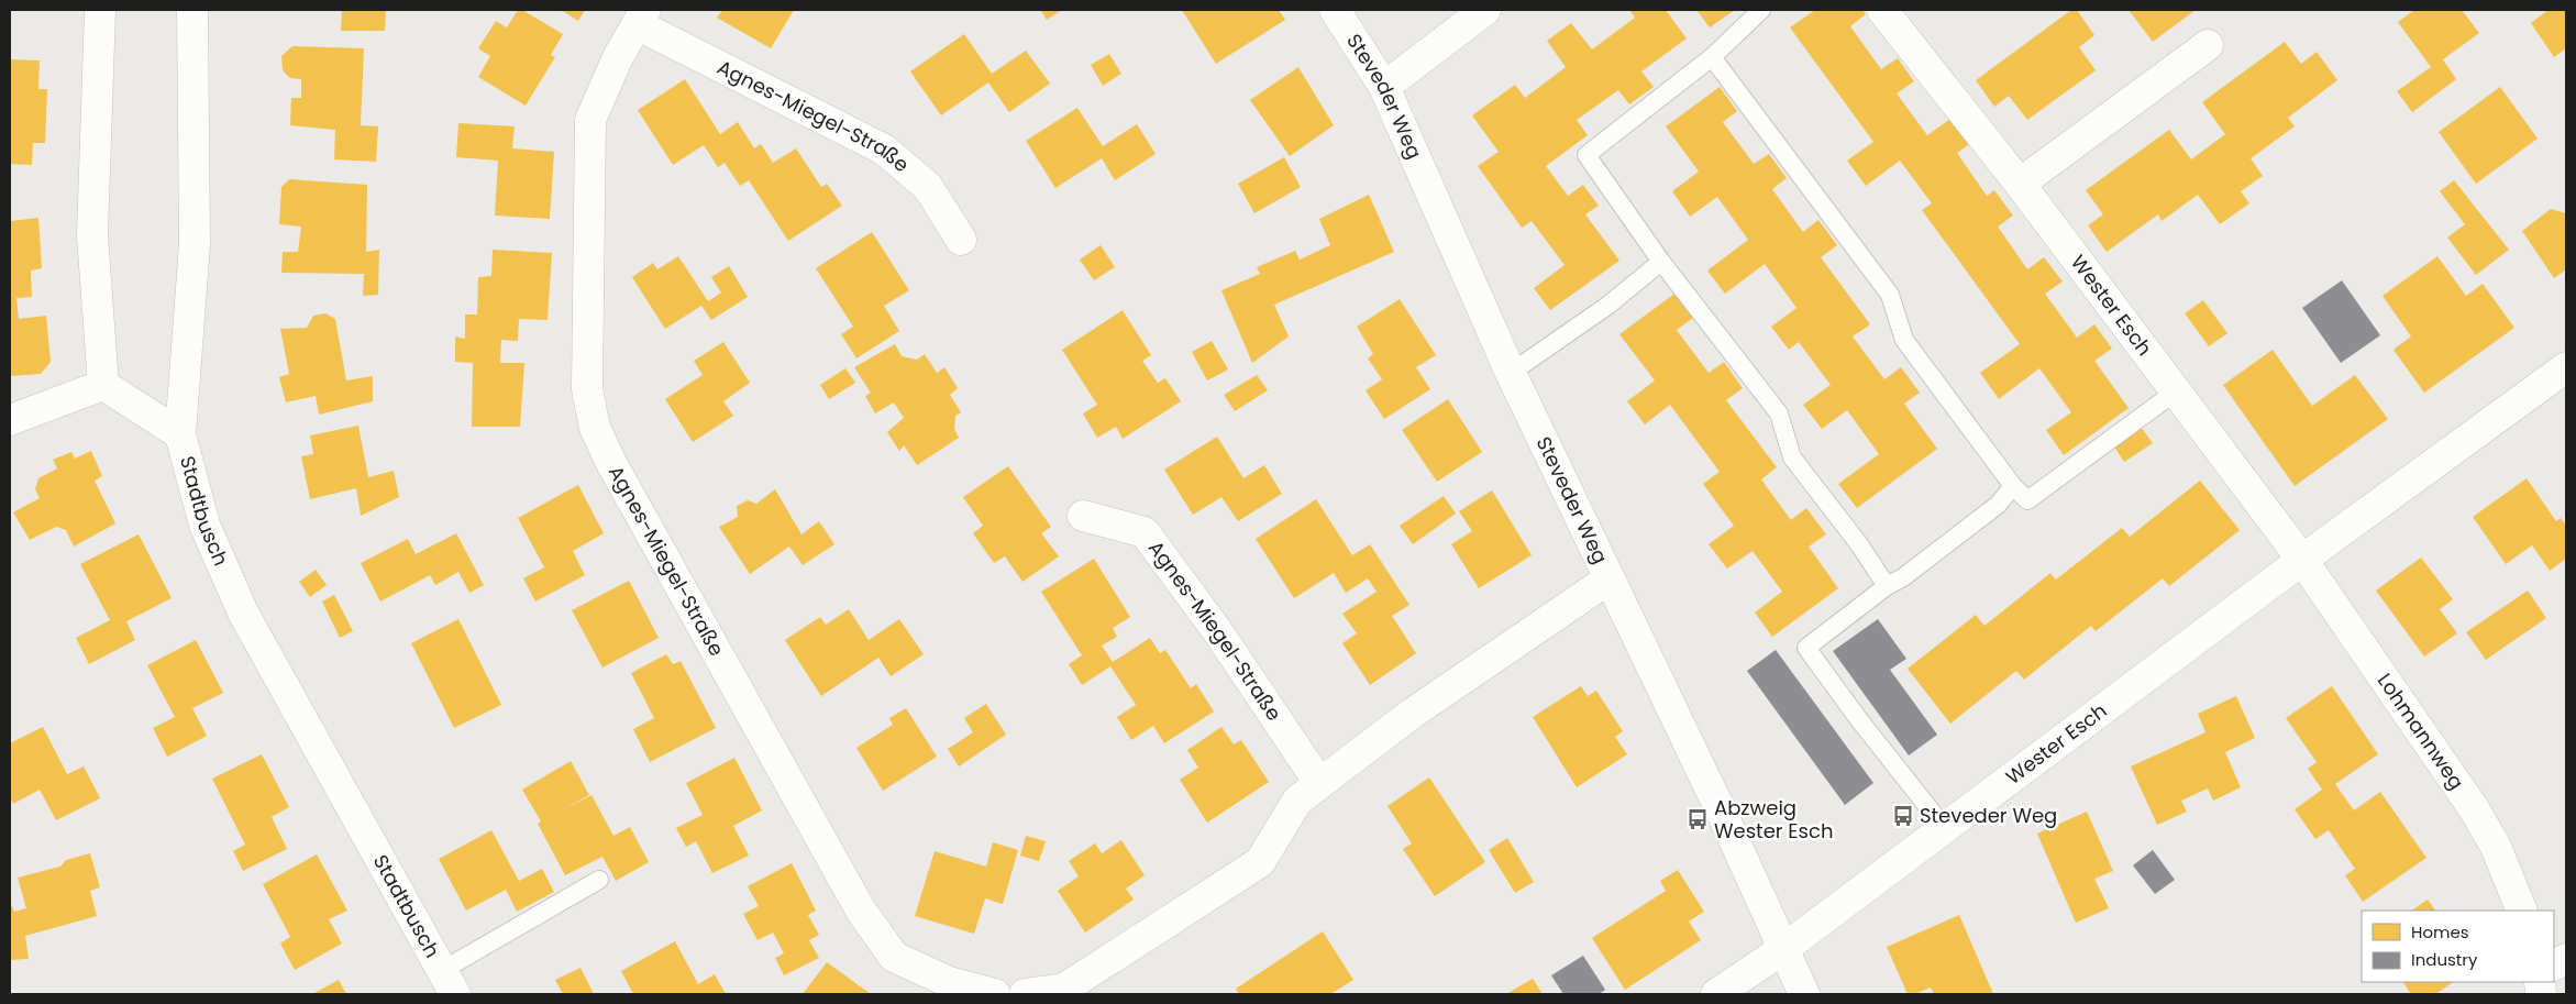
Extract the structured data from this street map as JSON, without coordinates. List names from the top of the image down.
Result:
{
  "streets": {
    "street": [
      "Steveder Weg",
      "Agnes-Miegel-Straße",
      "Wester Esch",
      "Stadtbusch",
      "Lohmannweg"
    ]
  },
  "crossings": [
    ["Steveder Weg", "Wester Esch"],
    ["Wester Esch", "Lohmannweg"]
  ],
  "places": {
    "bus stop": ["Steveder Weg", "Abzweig Wester Esch"]
  },
  "legend": ["Homes", "Industry"]
}
